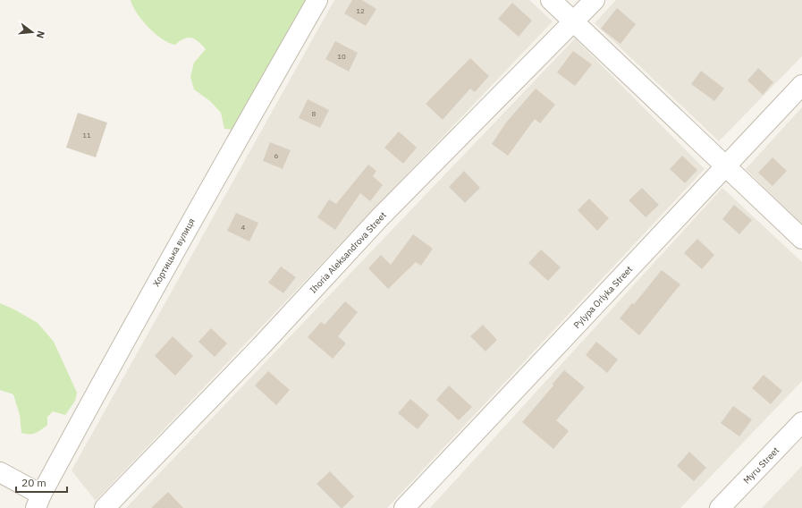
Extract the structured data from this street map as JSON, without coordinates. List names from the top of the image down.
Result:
{
  "streets": {
    "street": [
      "Хортицька вулиця",
      "Ihoria Aleksandrova Street",
      "Pylypa Orlyka Street",
      "Myru Street"
    ]
  },
  "house_numbers": [
    "12",
    "10",
    "8",
    "11",
    "6",
    "4"
  ],
  "scale_bar": "20 m",
  "north": "right"
}
